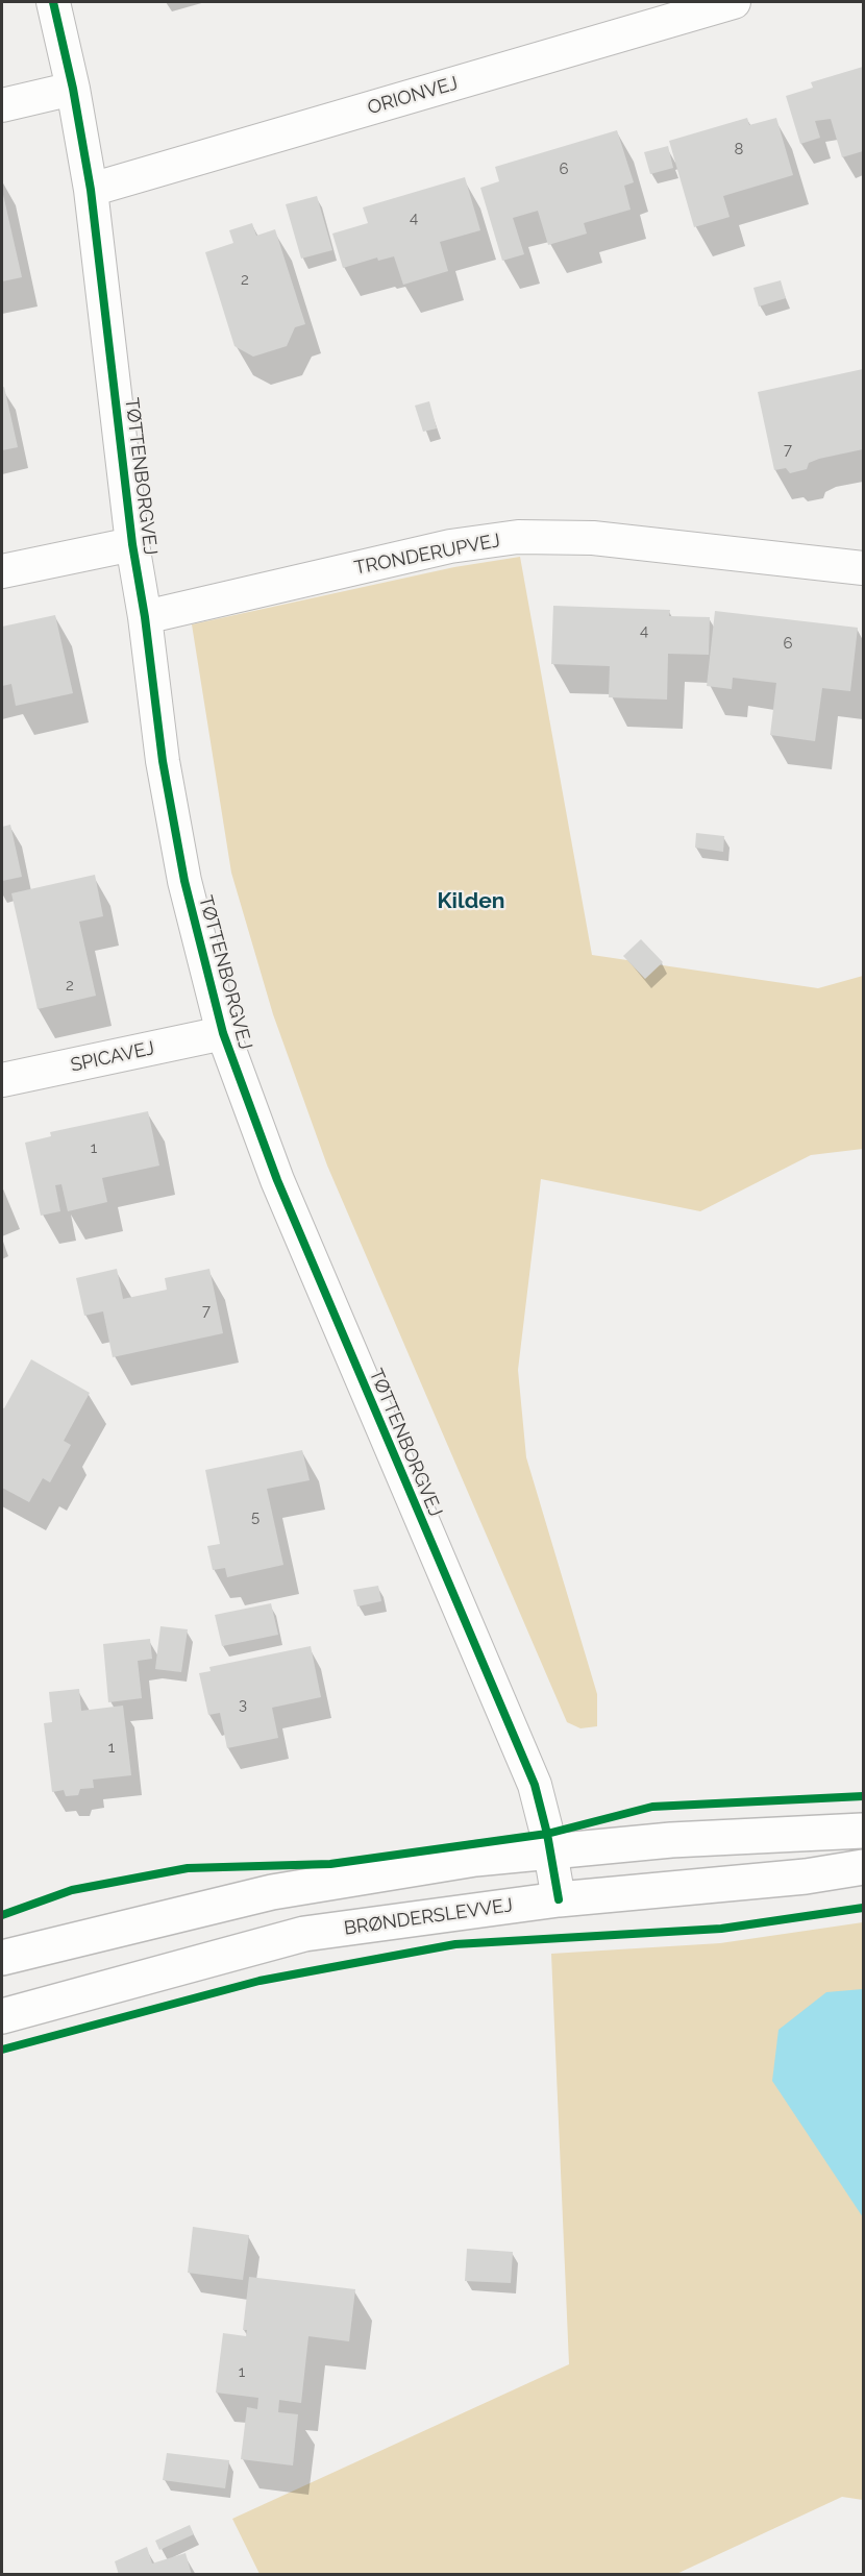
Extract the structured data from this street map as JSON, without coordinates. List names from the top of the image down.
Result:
{
  "streets": {
    "main road": ["BRØNDERSLEVVEJ"],
    "street": [
      "ORIONVEJ",
      "TØTTENBORGVEJ",
      "TRONDERUPVEJ",
      "SPICAVEJ"
    ]
  },
  "crossings": [
    ["ORIONVEJ", "TØTTENBORGVEJ"],
    ["TØTTENBORGVEJ", "TRONDERUPVEJ"],
    ["TØTTENBORGVEJ", "SPICAVEJ"],
    ["TØTTENBORGVEJ", "BRØNDERSLEVVEJ"]
  ],
  "districts": ["Kilden"],
  "house_numbers": [
    "8",
    "6",
    "4",
    "2",
    "7",
    "4",
    "6",
    "2",
    "1",
    "7",
    "5",
    "3",
    "1",
    "1"
  ]
}
